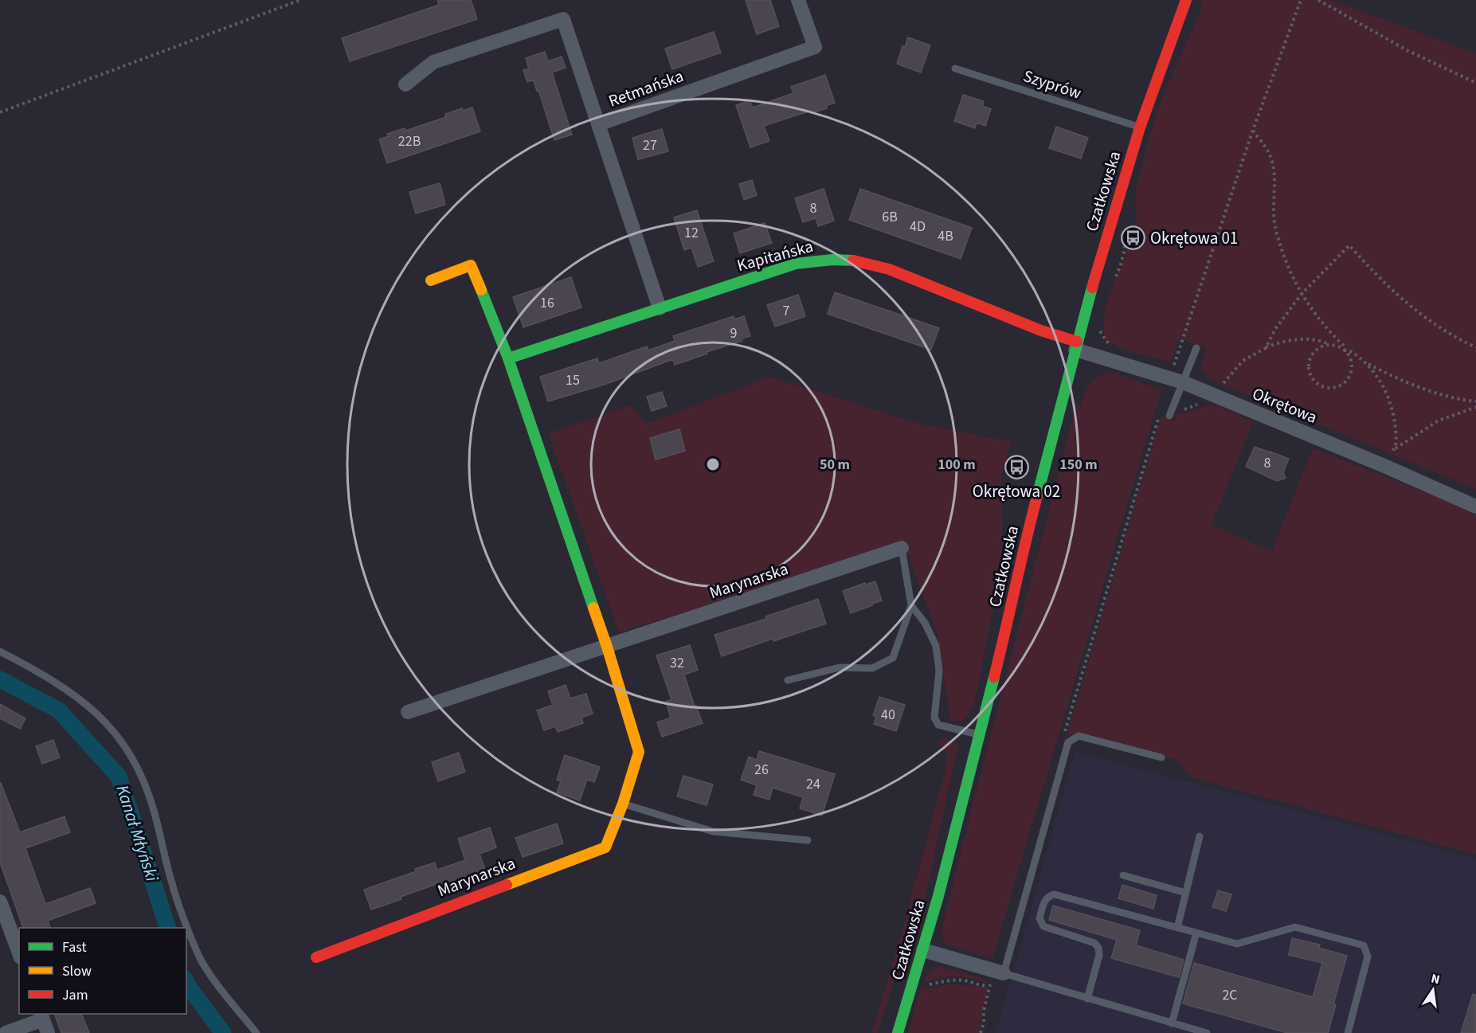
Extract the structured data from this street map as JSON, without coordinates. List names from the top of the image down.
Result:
{
  "streets": {
    "street": [
      "Retmańska",
      "Czatkowska",
      "Kapitańska",
      "Okrętowa",
      "Marynarska"
    ],
    "lane": ["Szyprów"]
  },
  "crossings": [
    ["Szyprów", "Czatkowska"],
    ["Retmańska", "Kapitańska"],
    ["Czatkowska", "Kapitańska"],
    ["Czatkowska", "Okrętowa"],
    ["Kapitańska", "Okrętowa"]
  ],
  "water": ["Kanał Młyński"],
  "places": {
    "bus stop": ["Okrętowa 01", "Okrętowa 02"]
  },
  "house_numbers": [
    "22B",
    "27",
    "8",
    "6B",
    "4D",
    "12",
    "4B",
    "16",
    "7",
    "9",
    "15",
    "8",
    "32",
    "40",
    "26",
    "24",
    "2C"
  ],
  "legend": ["Fast", "Slow", "Jam"],
  "north": "top",
  "rings": ["50 m", "100 m", "150 m"]
}
